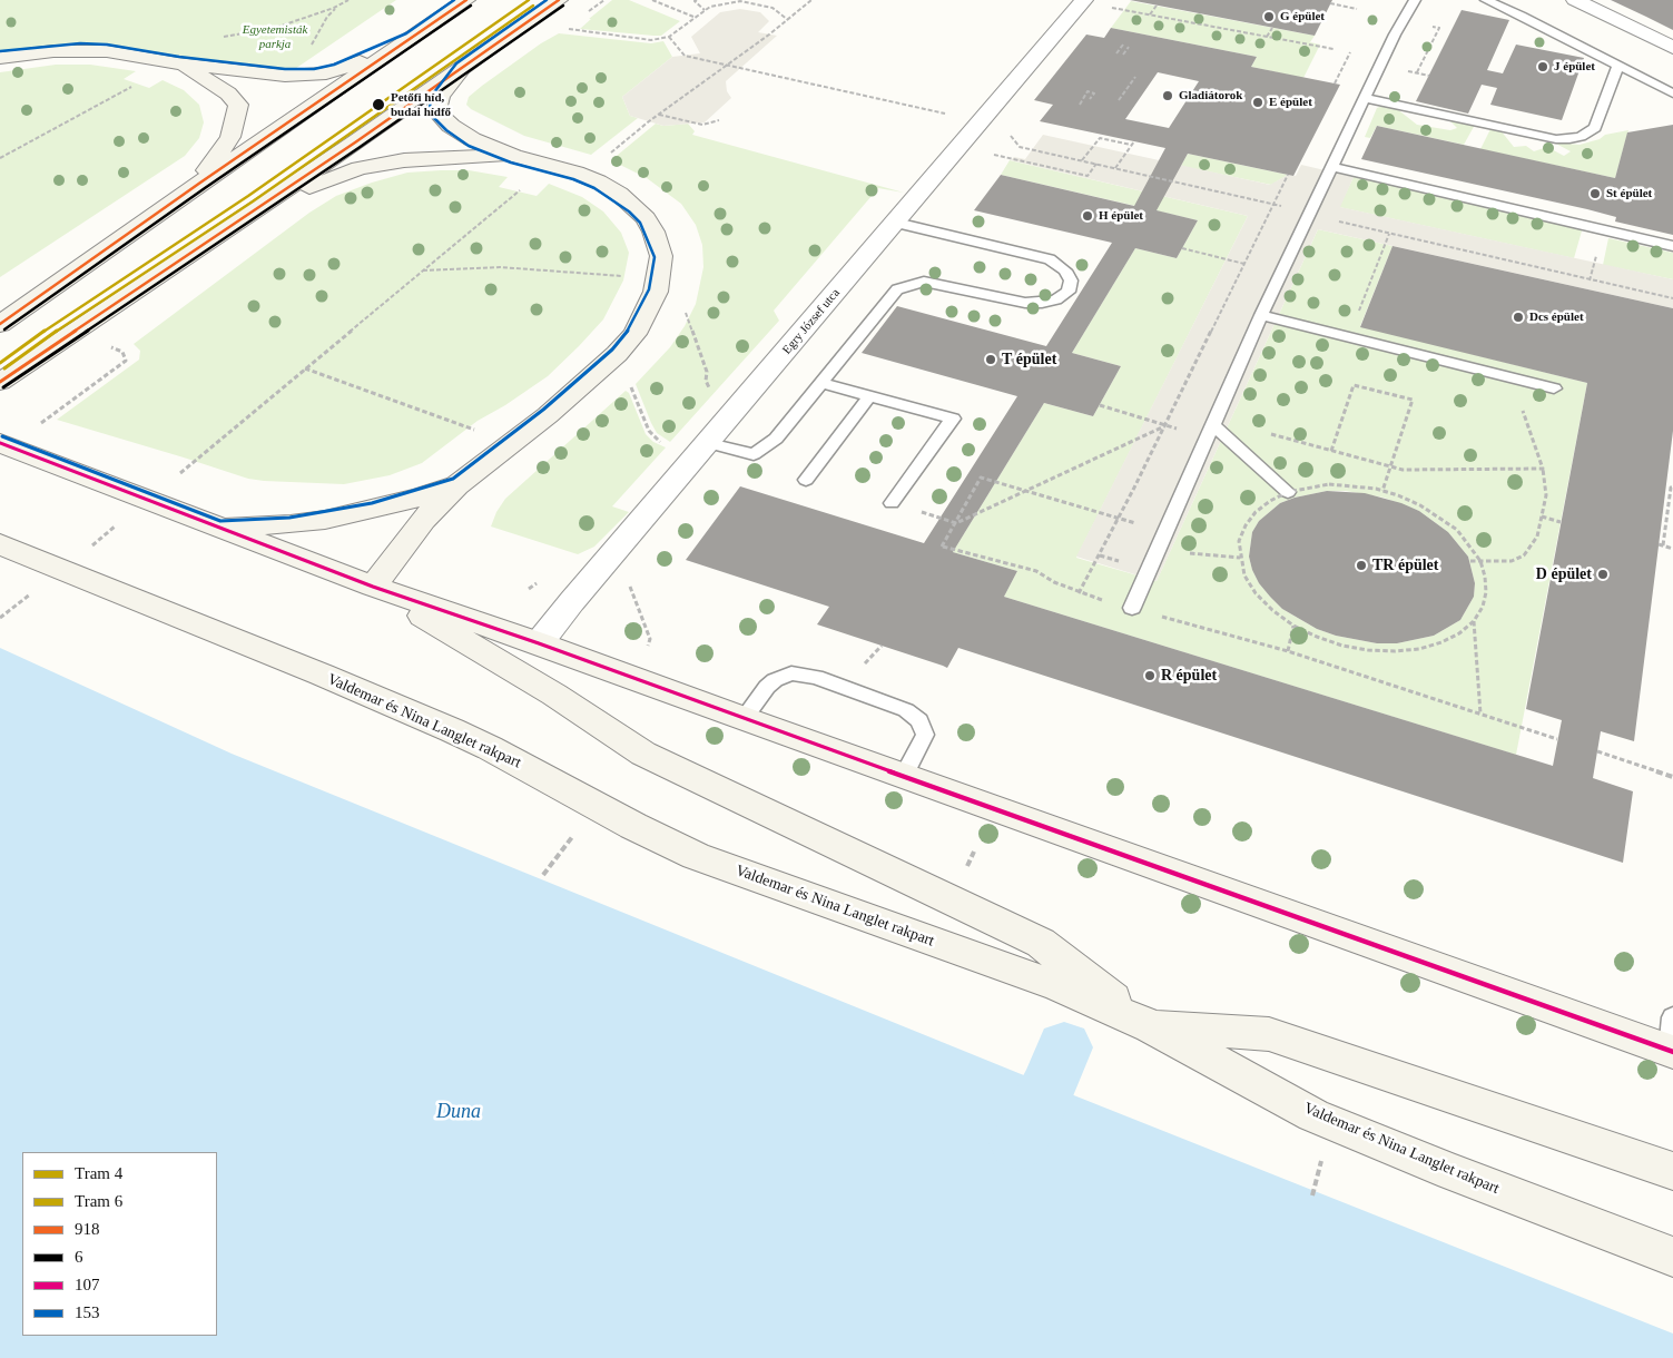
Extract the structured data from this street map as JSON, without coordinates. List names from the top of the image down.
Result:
{
  "streets": {
    "main road": ["Valdemar és Nina Langlet rakpart"],
    "street": ["Egry József utca"]
  },
  "water": ["Duna"],
  "parks": ["Egyetemisták parkja"],
  "places": [
    "G épület",
    "J épület",
    "Gladiátorok",
    "E épület",
    "Petőfi híd, budai hídfő",
    "St épület",
    "H épület",
    "Dcs épület",
    "T épület",
    "TR épület",
    "D épület",
    "R épület"
  ],
  "lines": [
    "tram line 4",
    "transit line 918",
    "transit line 153",
    "tram line 6",
    "transit line 6",
    "transit line 107"
  ],
  "legend": [
    "Tram 4",
    "Tram 6",
    "918",
    "6",
    "107",
    "153"
  ]
}
